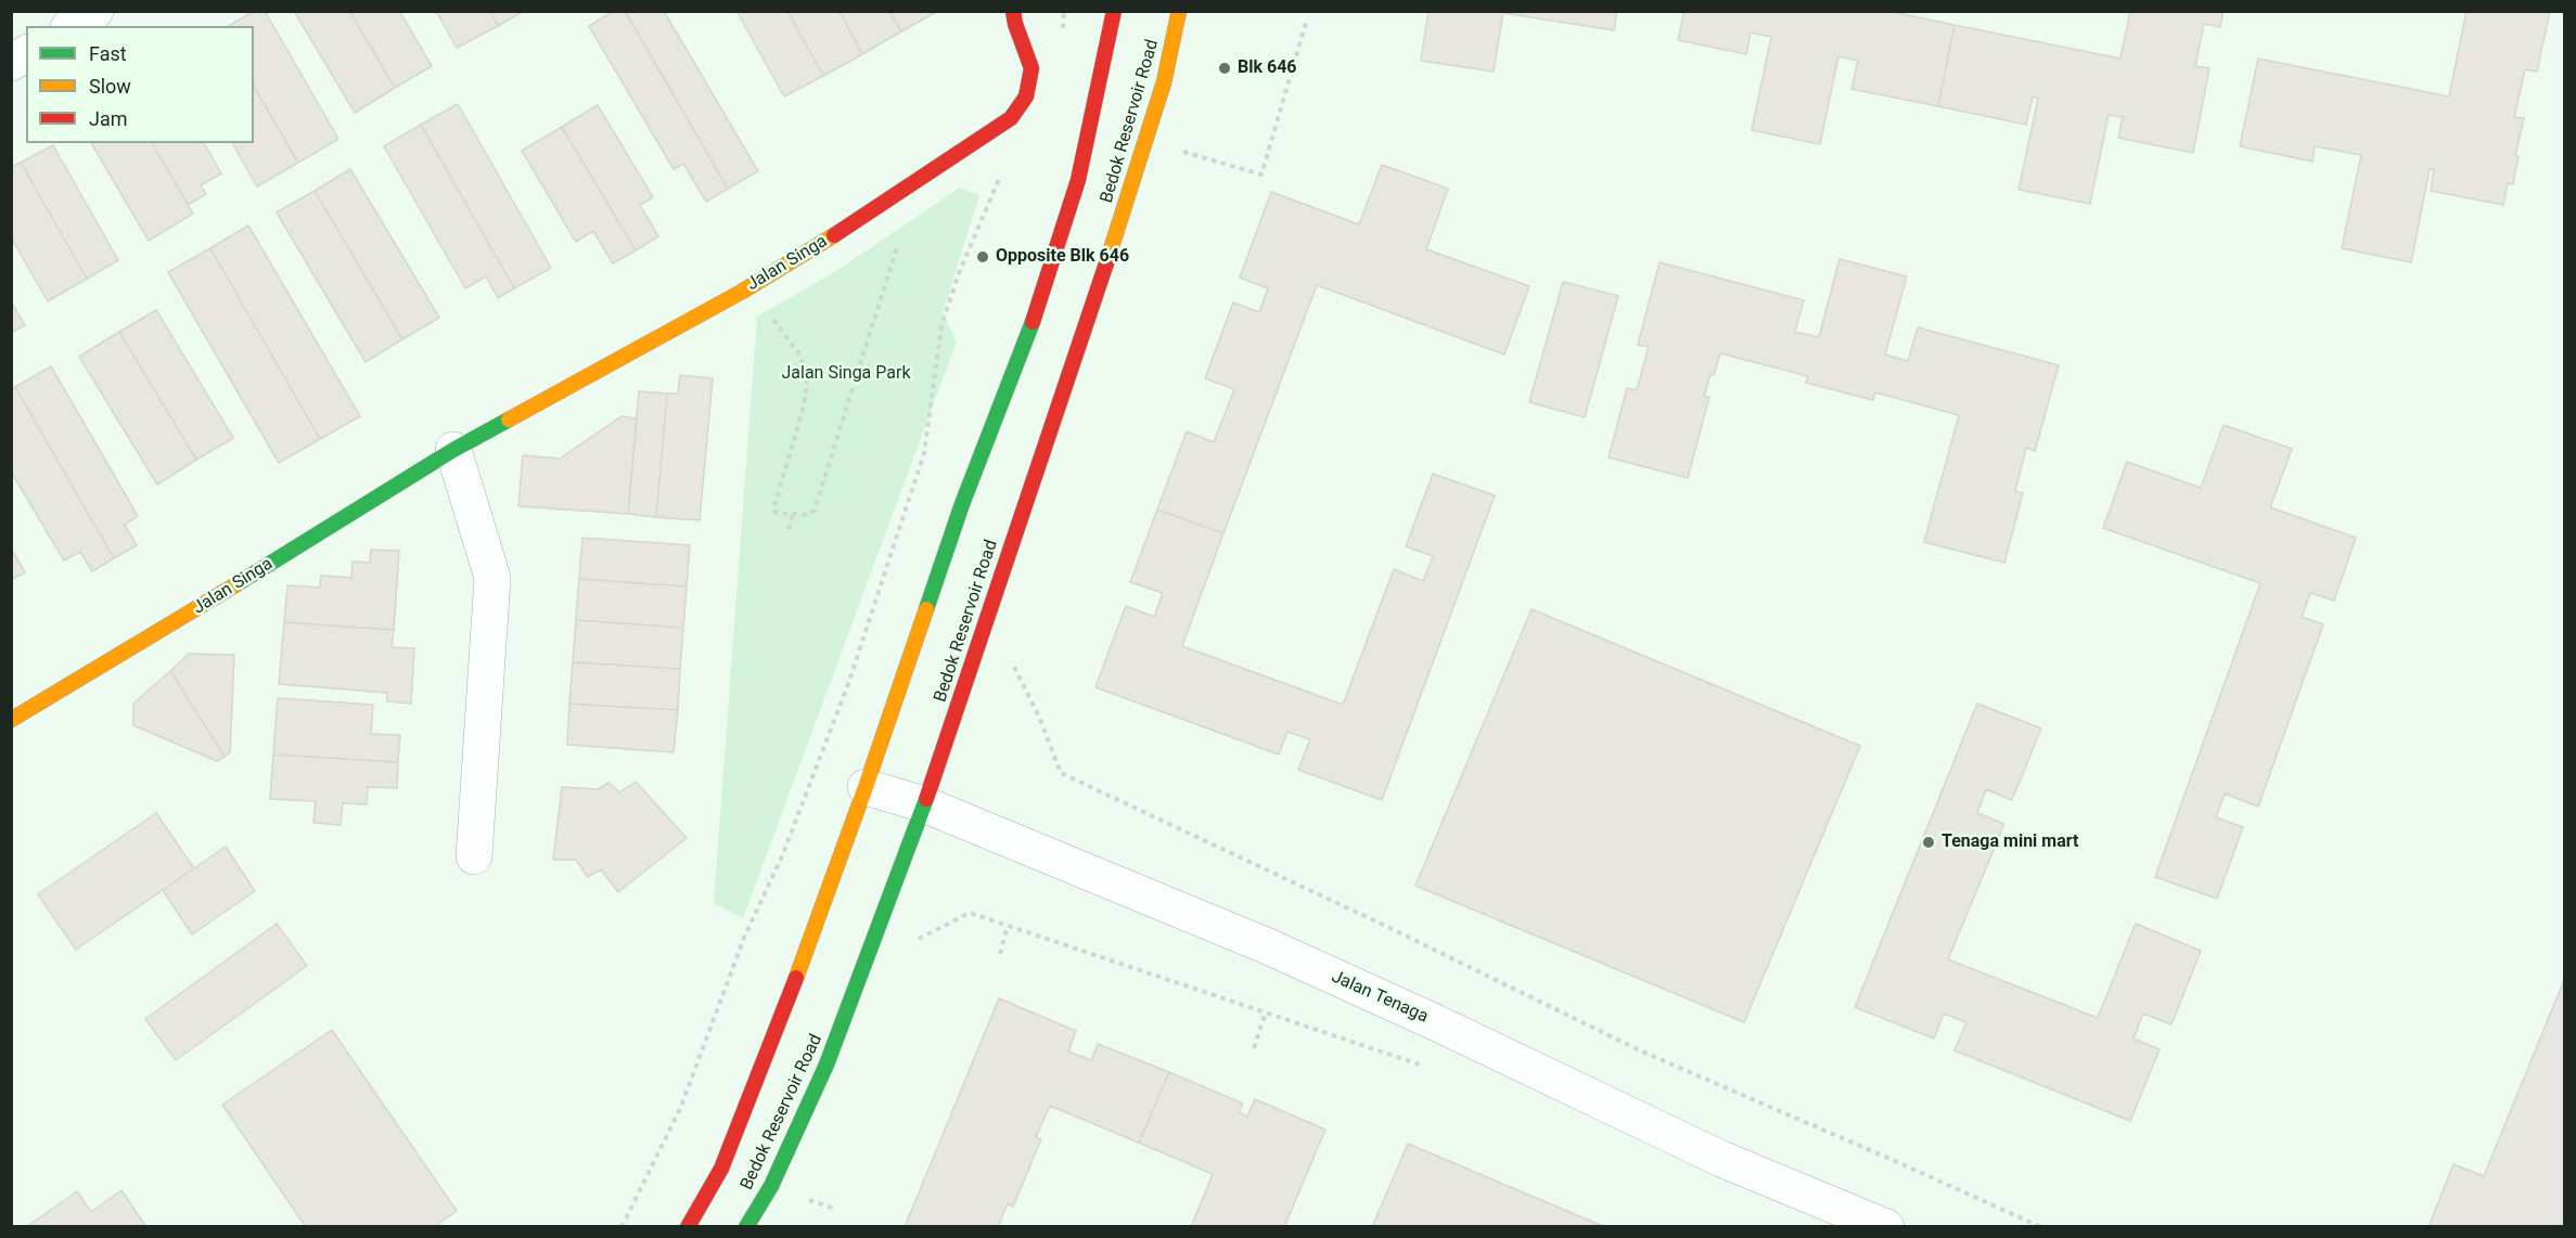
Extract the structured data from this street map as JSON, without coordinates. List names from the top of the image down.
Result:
{
  "streets": {
    "main road": ["Bedok Reservoir Road", "Jalan Singa"],
    "street": ["Jalan Tenaga"]
  },
  "crossings": [
    ["Bedok Reservoir Road", "Jalan Tenaga"]
  ],
  "parks": ["Jalan Singa Park"],
  "places": ["Blk 646", "Opposite Blk 646", "Tenaga mini mart"],
  "legend": ["Fast", "Slow", "Jam"]
}
